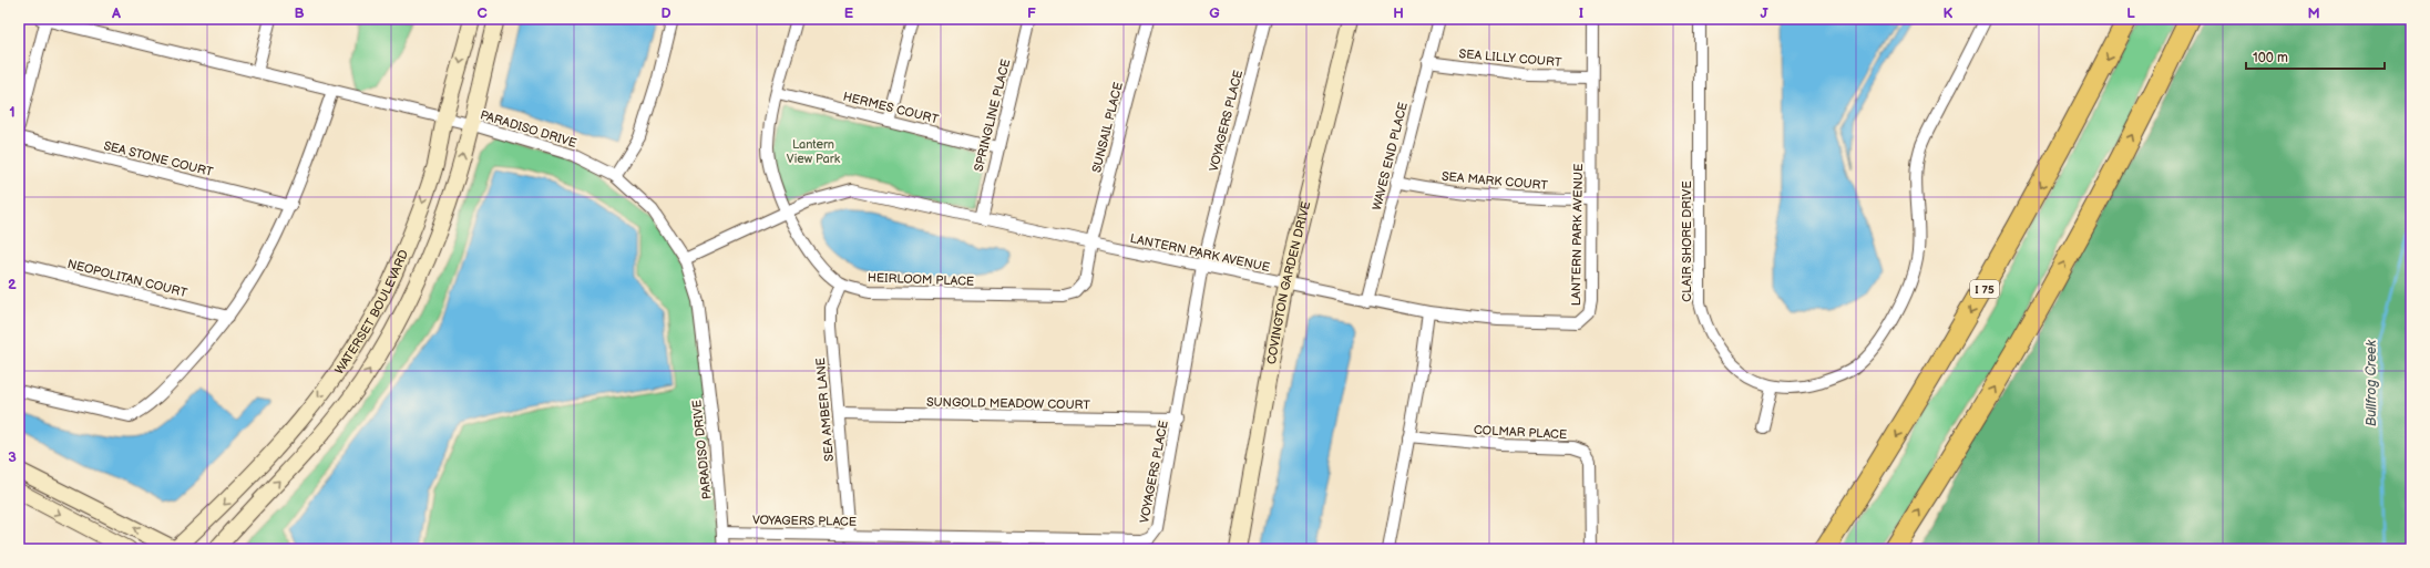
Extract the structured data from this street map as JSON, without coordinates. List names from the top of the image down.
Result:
{
  "streets": {
    "highway": ["I 75"],
    "street": [
      "SEA LILLY COURT",
      "HERMES COURT",
      "SPRINGLINE PLACE",
      "VOYAGERS PLACE",
      "SUNSAIL PLACE",
      "PARADISO DRIVE",
      "WAVES END PLACE",
      "SEA STONE COURT",
      "SEA MARK COURT",
      "LANTERN PARK AVENUE",
      "CLAIR SHORE DRIVE",
      "NEOPOLITAN COURT",
      "HEIRLOOM PLACE",
      "COVINGTON GARDEN DRIVE",
      "WATERSET BOULEVARD",
      "SUNGOLD MEADOW COURT",
      "SEA AMBER LANE",
      "COLMAR PLACE"
    ]
  },
  "crossings": [
    ["SEA LILLY COURT", "WAVES END PLACE"],
    ["SEA LILLY COURT", "LANTERN PARK AVENUE"],
    ["HERMES COURT", "SPRINGLINE PLACE"],
    ["HERMES COURT", "HEIRLOOM PLACE"],
    ["SPRINGLINE PLACE", "LANTERN PARK AVENUE"],
    ["VOYAGERS PLACE", "PARADISO DRIVE"],
    ["VOYAGERS PLACE", "LANTERN PARK AVENUE"],
    ["VOYAGERS PLACE", "SUNGOLD MEADOW COURT"],
    ["VOYAGERS PLACE", "SEA AMBER LANE"],
    ["SUNSAIL PLACE", "LANTERN PARK AVENUE"],
    ["SUNSAIL PLACE", "HEIRLOOM PLACE"],
    ["PARADISO DRIVE", "LANTERN PARK AVENUE"],
    ["PARADISO DRIVE", "WATERSET BOULEVARD"],
    ["WAVES END PLACE", "SEA MARK COURT"],
    ["WAVES END PLACE", "LANTERN PARK AVENUE"],
    ["SEA MARK COURT", "LANTERN PARK AVENUE"],
    ["LANTERN PARK AVENUE", "HEIRLOOM PLACE"],
    ["LANTERN PARK AVENUE", "COVINGTON GARDEN DRIVE"],
    ["HEIRLOOM PLACE", "SEA AMBER LANE"],
    ["SUNGOLD MEADOW COURT", "SEA AMBER LANE"]
  ],
  "water": ["Bullfrog Creek"],
  "parks": ["Lantern View Park"],
  "scale_bar": "100 m",
  "grid": {
    "columns": [
      "A",
      "B",
      "C",
      "D",
      "E",
      "F",
      "G",
      "H",
      "I",
      "J",
      "K",
      "L",
      "M"
    ],
    "rows": ["1", "2", "3"]
  }
}
